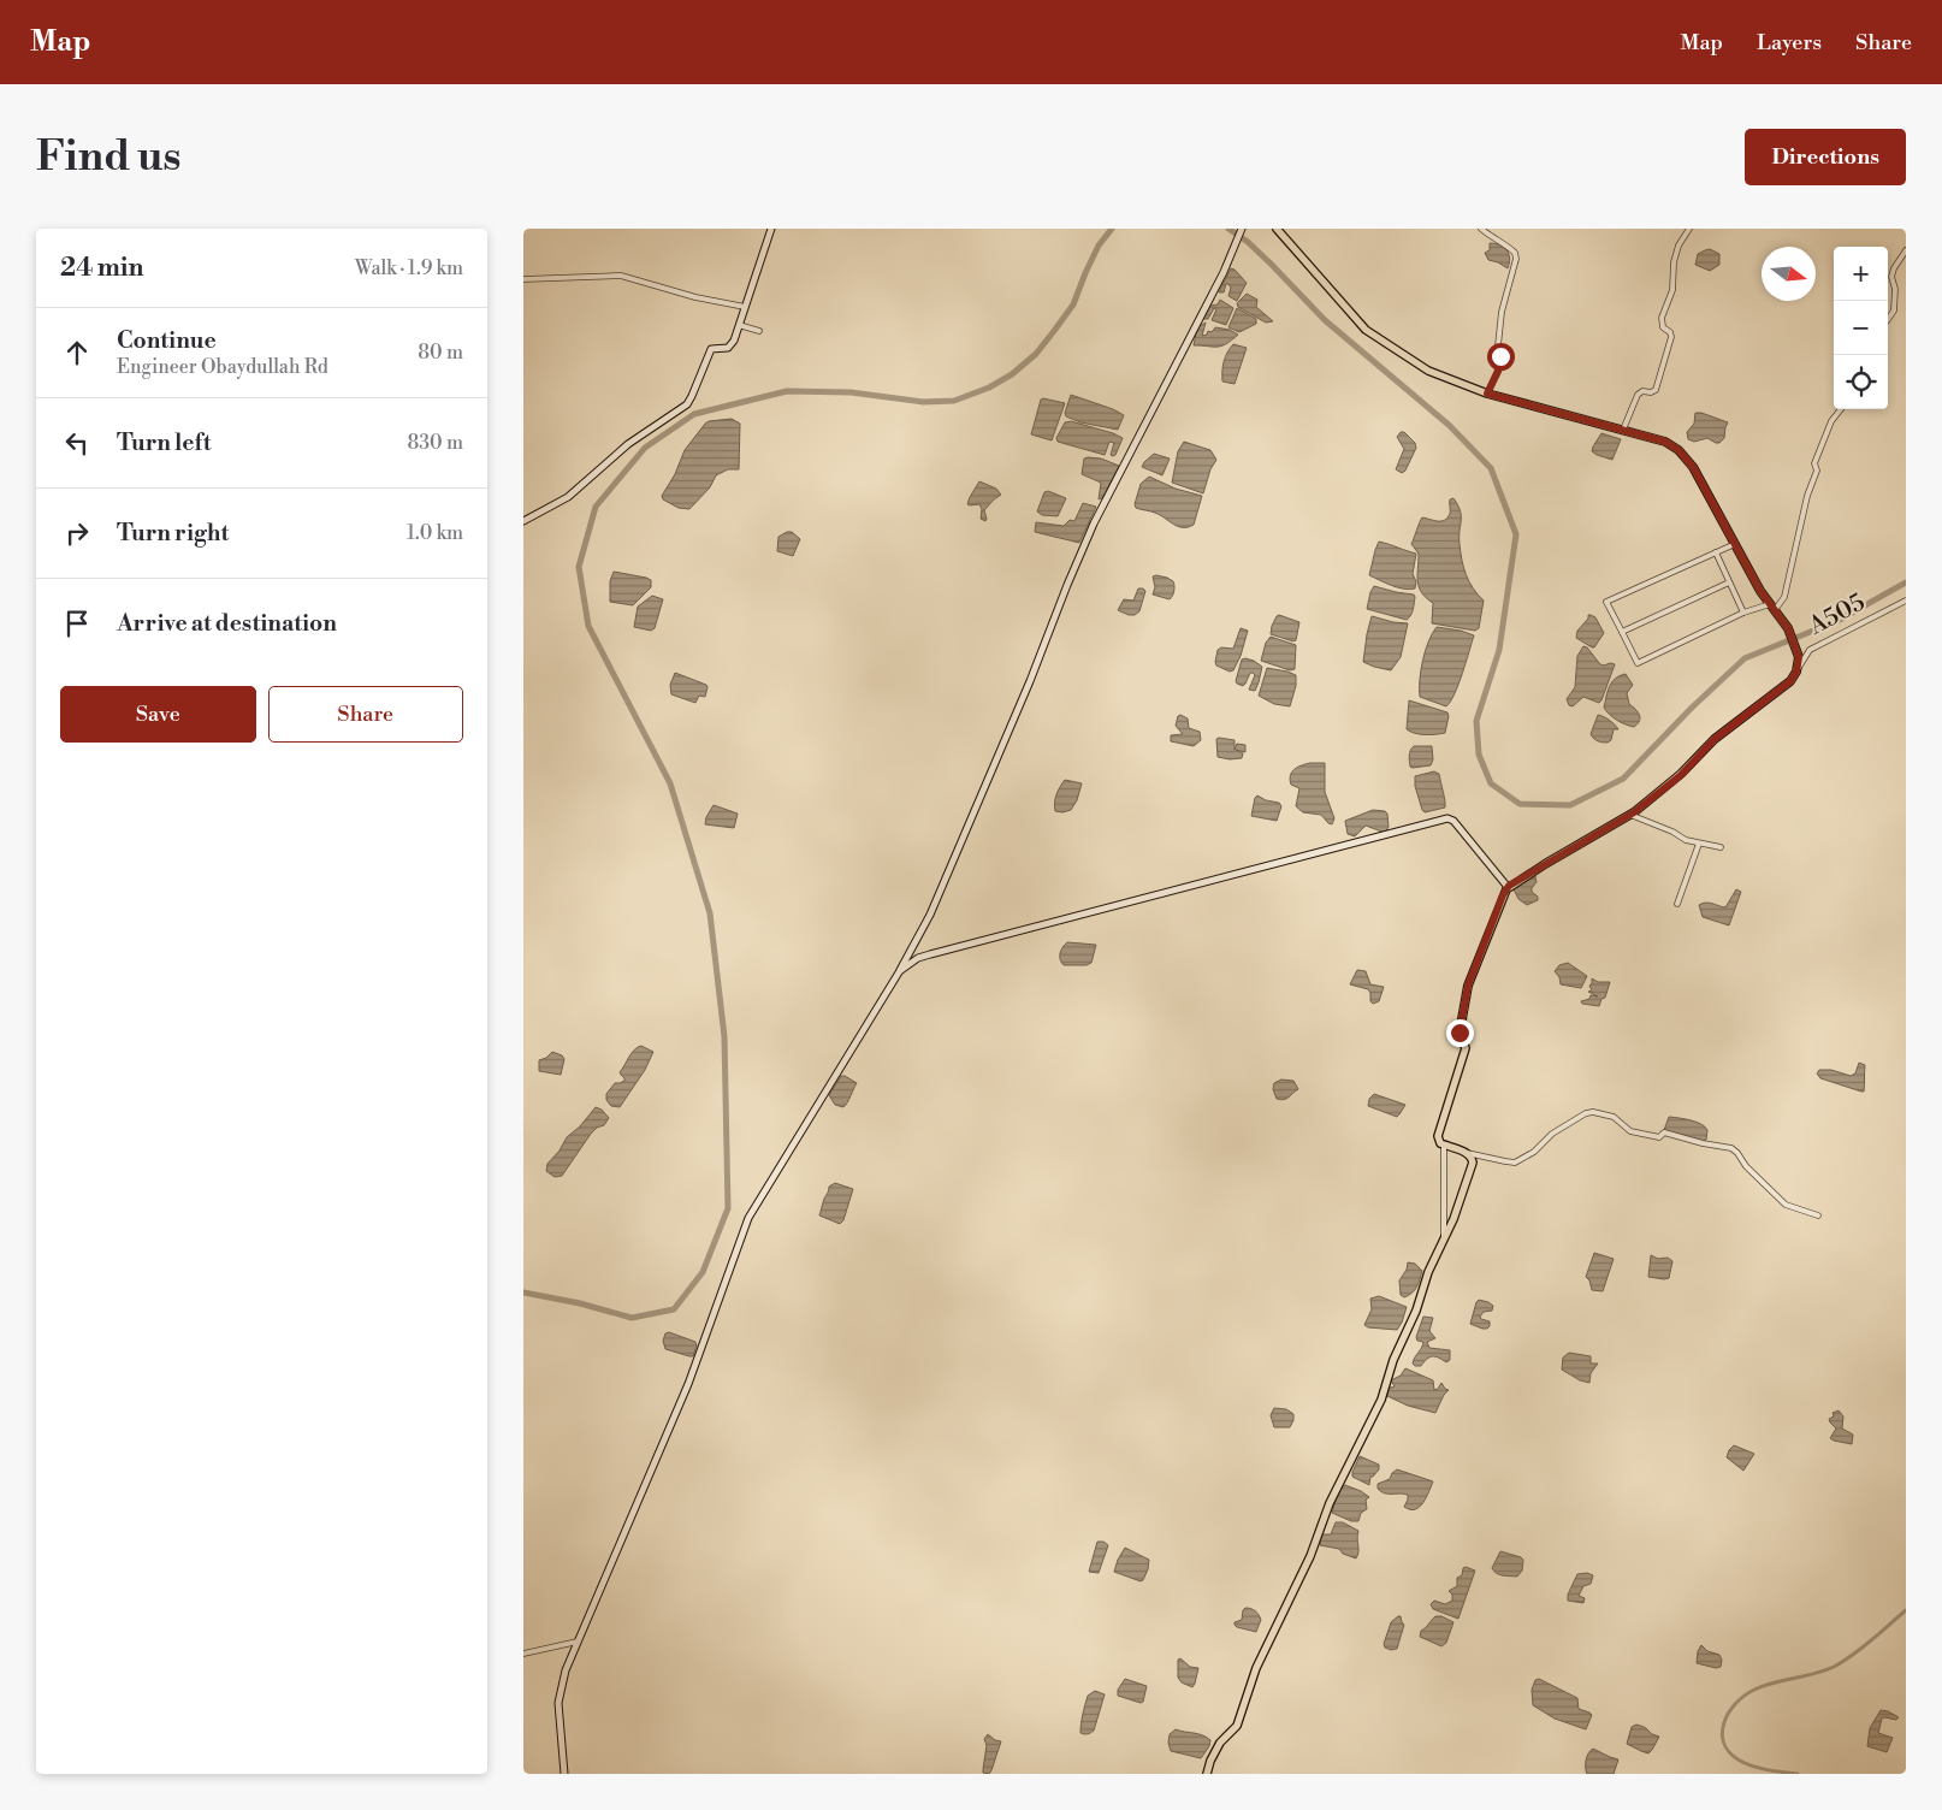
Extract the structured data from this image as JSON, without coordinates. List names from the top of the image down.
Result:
{
  "streets": {
    "street": ["A505"]
  },
  "north": "right",
  "page": {
    "header": "Map",
    "nav": ["Map", "Layers", "Share"],
    "buttons": [
      "Directions",
      ["Save", "Share"]
    ],
    "title": "Find us",
    "heading": ["24 min", "Walk · 1.9 km"],
    "map_buttons": ["+", "−"],
    "list": [
      ["Continue", "Engineer Obaydullah Rd", "80 m"],
      ["Turn left", "830 m"],
      ["Turn right", "1.0 km"],
      "Arrive at destination"
    ]
  }
}
